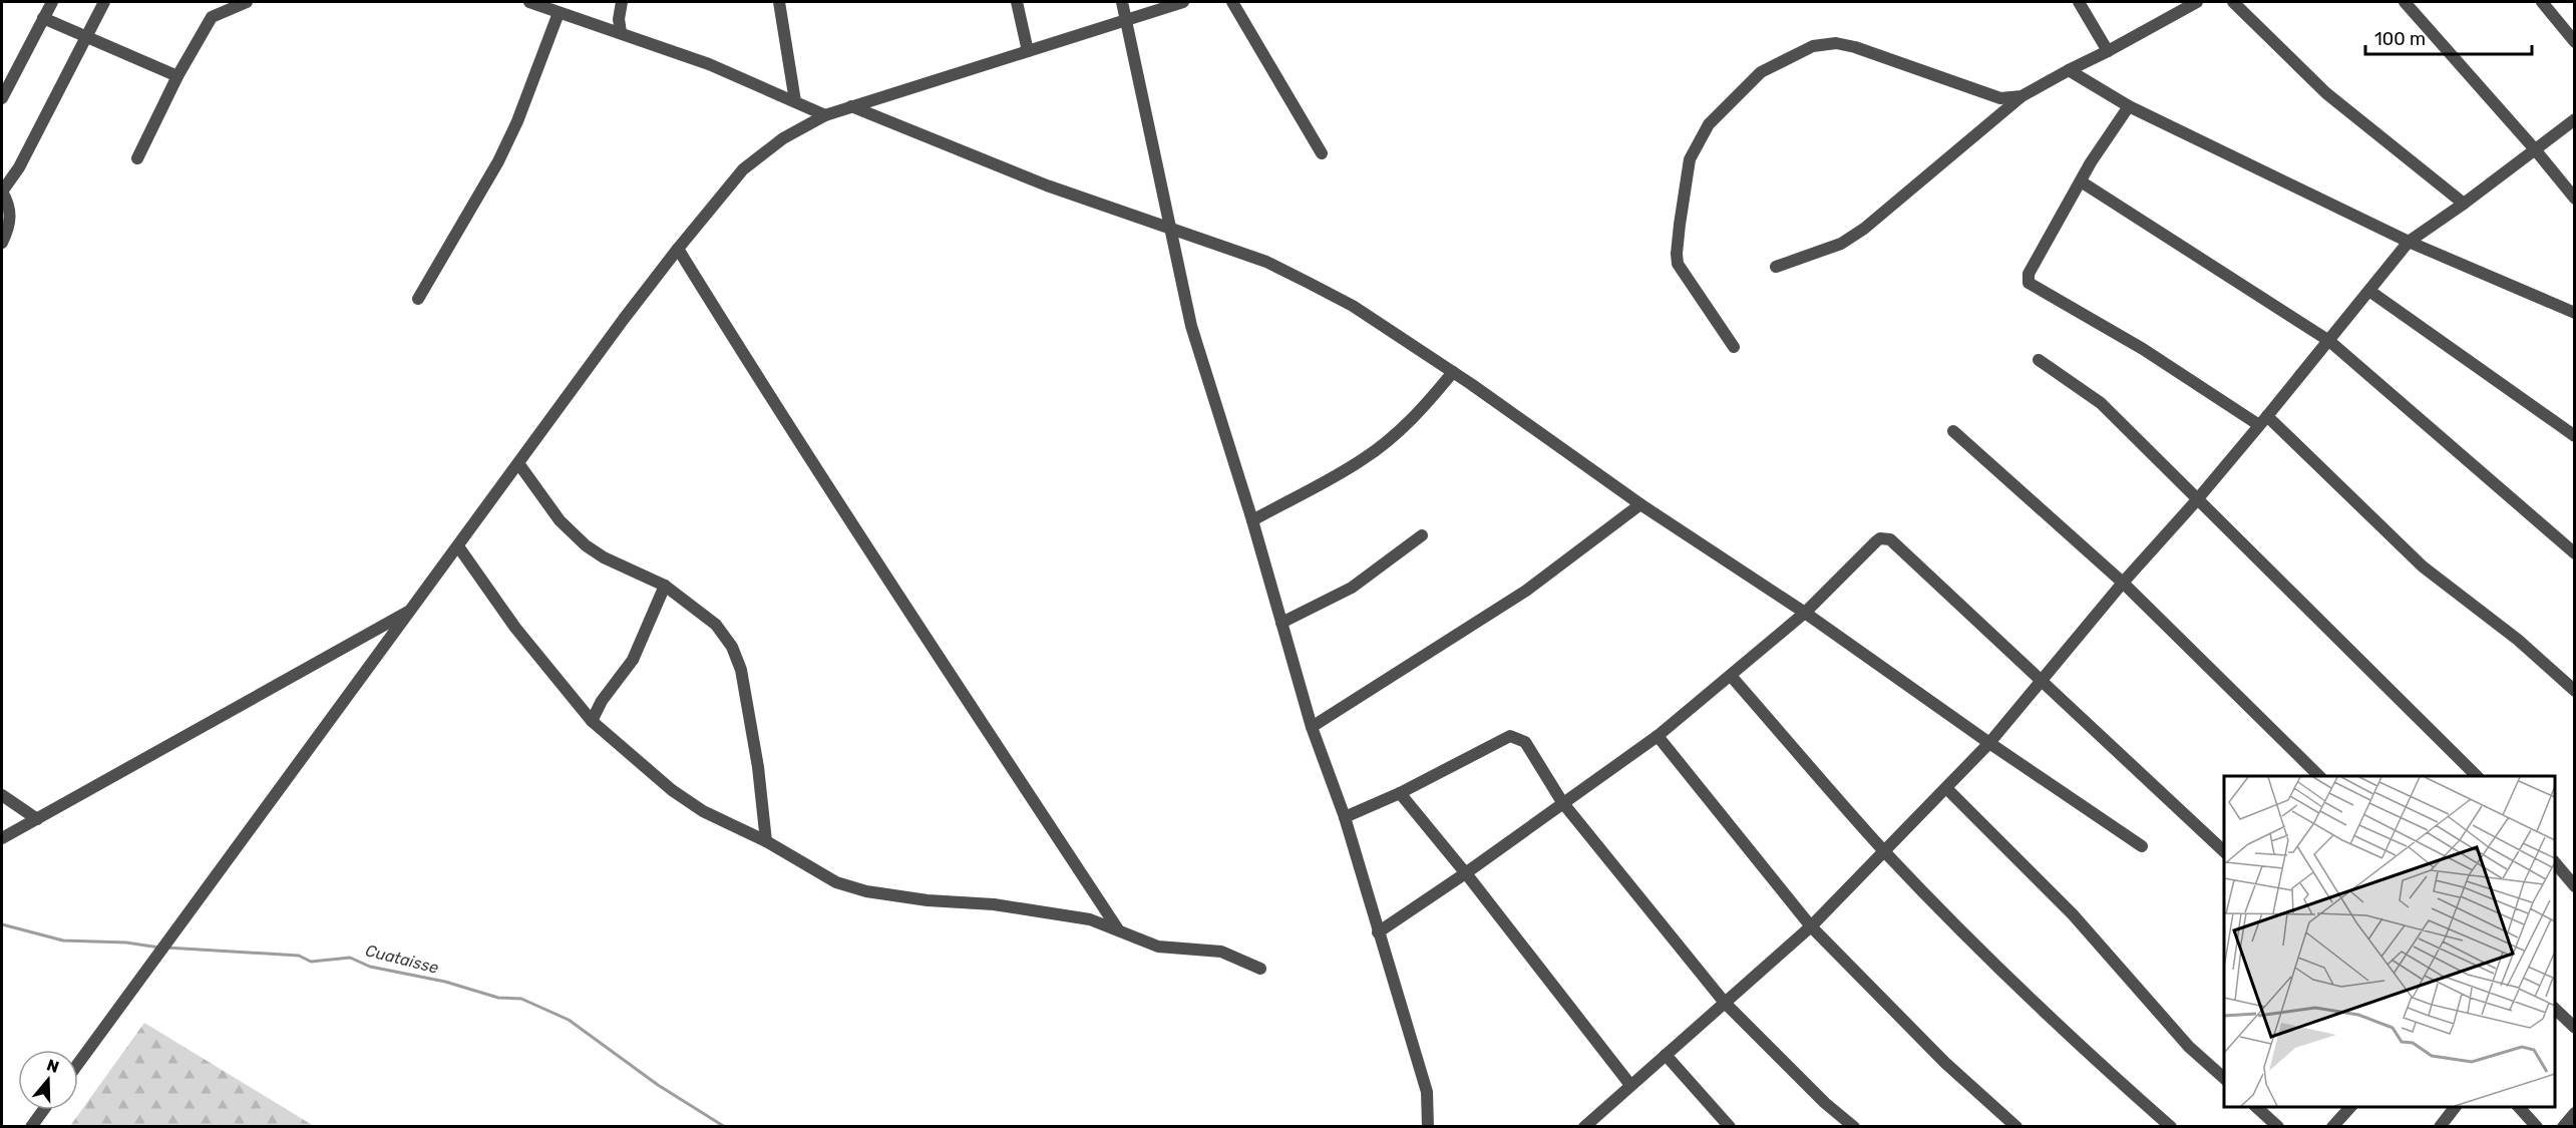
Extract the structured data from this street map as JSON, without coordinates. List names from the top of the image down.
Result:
{
  "water": ["Cuataisse"],
  "scale_bar": "100 m",
  "north": "top"
}
